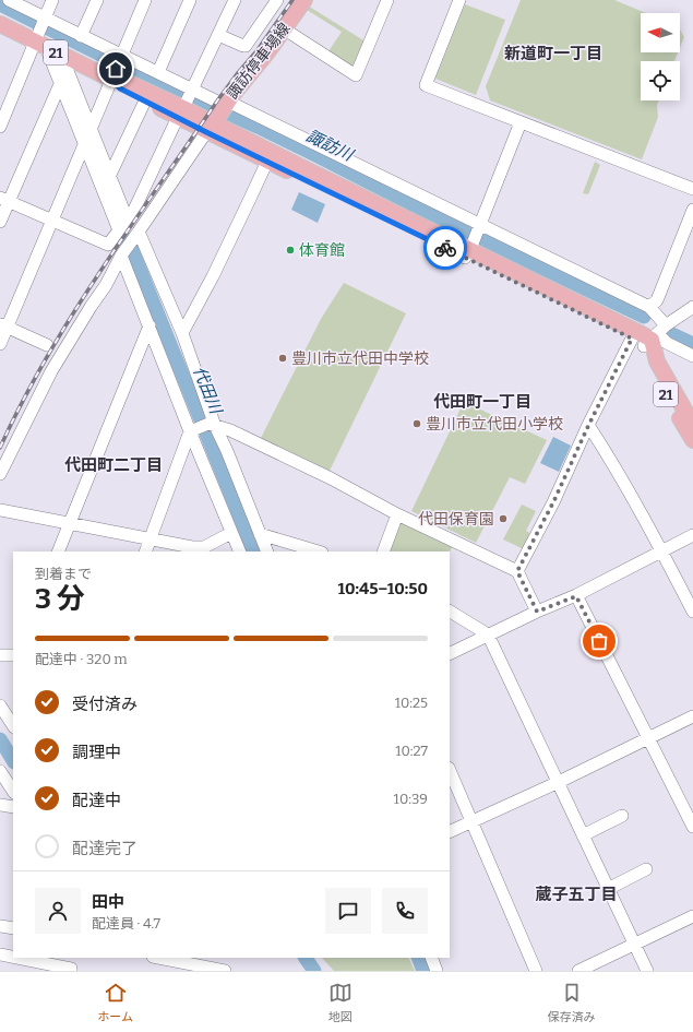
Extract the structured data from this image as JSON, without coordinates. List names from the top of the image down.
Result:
{
  "streets": {
    "main road": ["21", "諏訪停車場線"]
  },
  "crossings": [
    ["21", "諏訪停車場線"]
  ],
  "districts": [
    "新道町一丁目",
    "代田町一丁目",
    "代田町二丁目",
    "蔵子五丁目"
  ],
  "water": ["諏訪川", "代田川"],
  "places": [
    "体育館",
    "豊川市立代田中学校",
    "豊川市立代田小学校",
    "代田保育園"
  ],
  "north": "left",
  "page": {
    "heading": ["3 分", "到着まで", "10:45–10:50"],
    "panel": ["田中", "配達員 · 4.7"],
    "bar": "配達中 · 320 m",
    "list": [
      ["受付済み", "10:25"],
      ["調理中", "10:27"],
      ["配達中", "10:39"],
      "配達完了"
    ],
    "tabs": ["ホーム", "地図", "保存済み"]
  }
}
